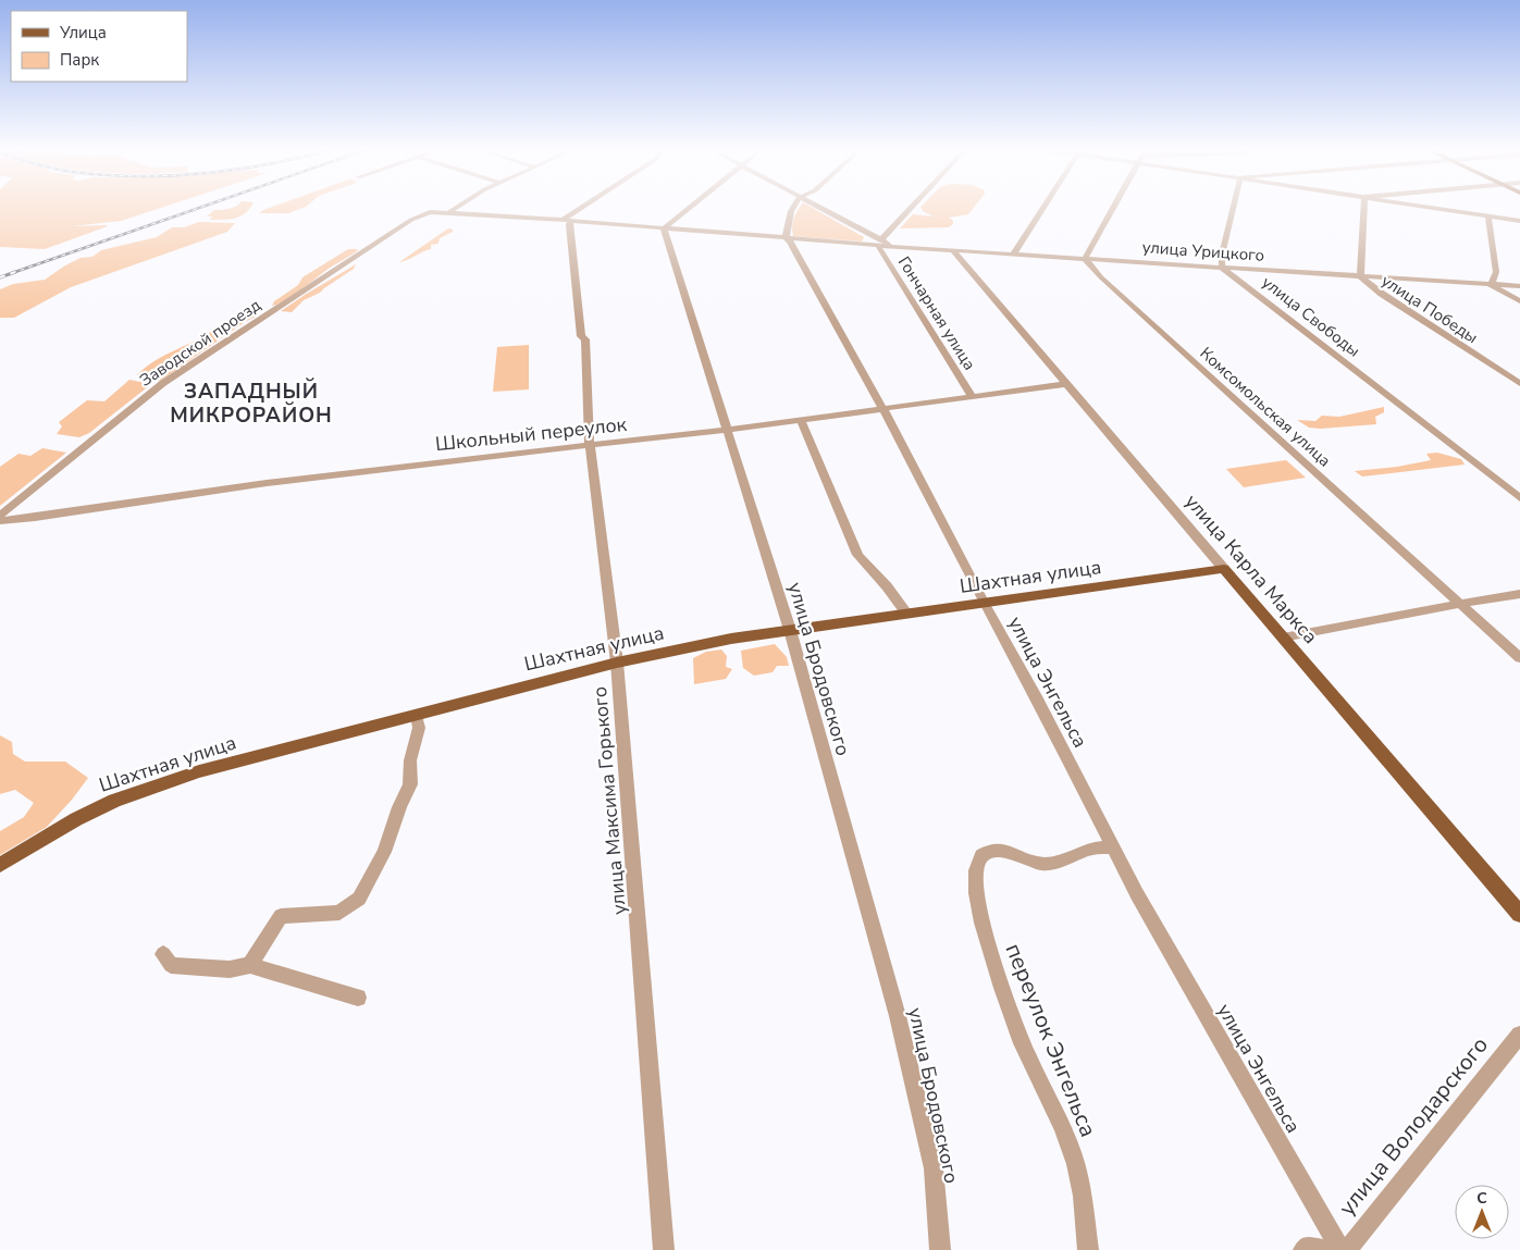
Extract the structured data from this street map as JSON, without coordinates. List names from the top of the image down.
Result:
{
  "streets": {
    "main road": ["улица Карла Маркса", "Шахтная улица"],
    "street": [
      "улица Урицкого",
      "улица Победы",
      "Гончарная улица",
      "улица Свободы",
      "Заводской проезд",
      "Комсомольская улица",
      "Школьный переулок",
      "улица Бродовского",
      "улица Энгельса",
      "улица Максима Горького",
      "переулок Энгельса",
      "улица Володарского"
    ]
  },
  "crossings": [
    ["улица Урицкого", "улица Победы"],
    ["улица Урицкого", "Гончарная улица"],
    ["улица Урицкого", "улица Свободы"],
    ["улица Урицкого", "Заводской проезд"],
    ["улица Урицкого", "Комсомольская улица"],
    ["улица Урицкого", "улица Карла Маркса"],
    ["улица Урицкого", "улица Бродовского"],
    ["улица Урицкого", "улица Энгельса"],
    ["улица Урицкого", "улица Максима Горького"],
    ["Гончарная улица", "Школьный переулок"],
    ["Школьный переулок", "улица Карла Маркса"],
    ["Школьный переулок", "улица Бродовского"],
    ["Школьный переулок", "улица Энгельса"],
    ["Школьный переулок", "улица Максима Горького"],
    ["улица Карла Маркса", "Шахтная улица"],
    ["Шахтная улица", "улица Бродовского"],
    ["Шахтная улица", "улица Энгельса"],
    ["Шахтная улица", "улица Максима Горького"],
    ["улица Энгельса", "переулок Энгельса"]
  ],
  "districts": ["ЗАПАДНЫЙ МИКРОРАЙОН"],
  "legend": ["Улица", "Парк"],
  "north": "top"
}
